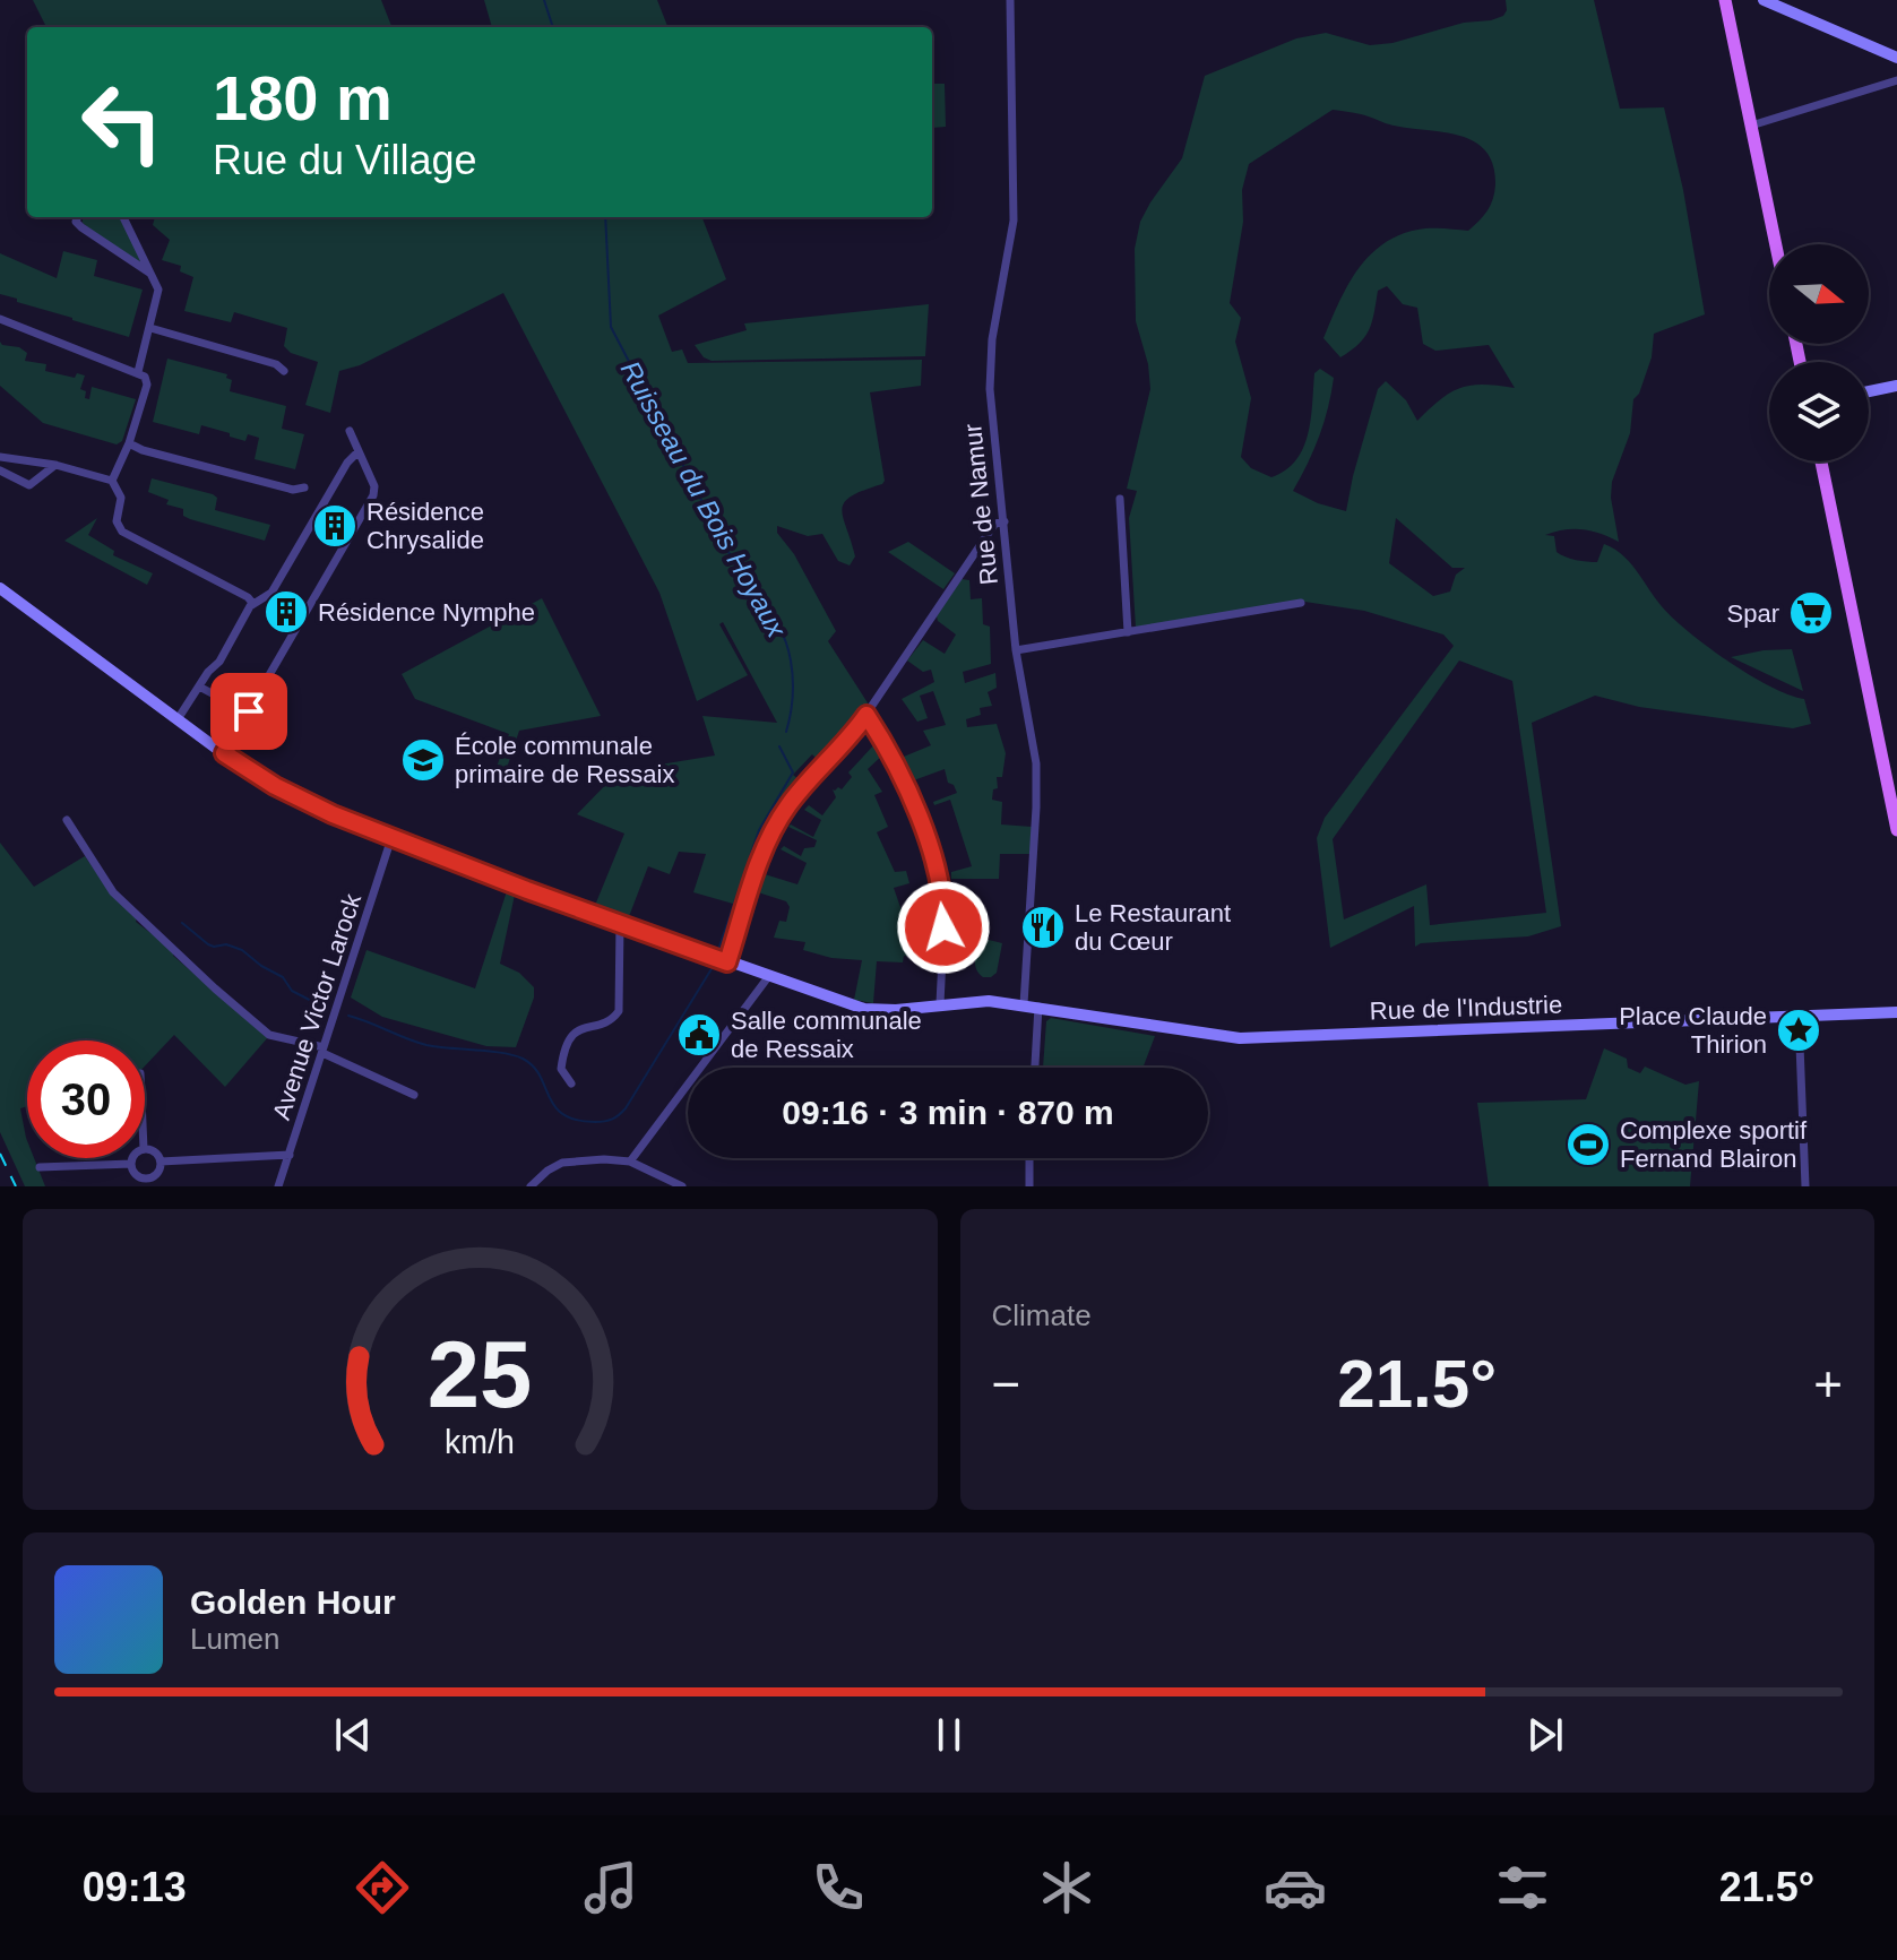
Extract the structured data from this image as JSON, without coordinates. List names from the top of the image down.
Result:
{
  "streets": {
    "street": ["Rue de Namur", "Avenue Victor Larock", "Rue de l'Industrie"]
  },
  "crossings": [
    ["Rue de Namur", "Rue de l'Industrie"],
    ["Avenue Victor Larock", "Rue de l'Industrie"]
  ],
  "water": ["Ruisseau du Bois Hoyaux"],
  "places": {
    "building": ["Résidence Chrysalide", "Résidence Nymphe"],
    "supermarket": ["Spar"],
    "school or university": ["École communale primaire de Ressaix"],
    "restaurant": ["Le Restaurant du Cœur"],
    "place": ["Place Claude Thirion"],
    "public building": ["Salle communale de Ressaix"],
    "sports": ["Complexe sportif Fernand Blairon"]
  },
  "north": "right",
  "page": {
    "turn": ["180 m", "Rue du Village"],
    "limit": "30",
    "trip": "09:16 · 3 min · 870 m",
    "tile": "Climate",
    "heat": ["−", "21.5°", "+"],
    "song": ["Golden Hour", "Lumen"],
    "tabs": ["09:13", "21.5°"],
    "gauge": ["25", "km/h"]
  }
}
